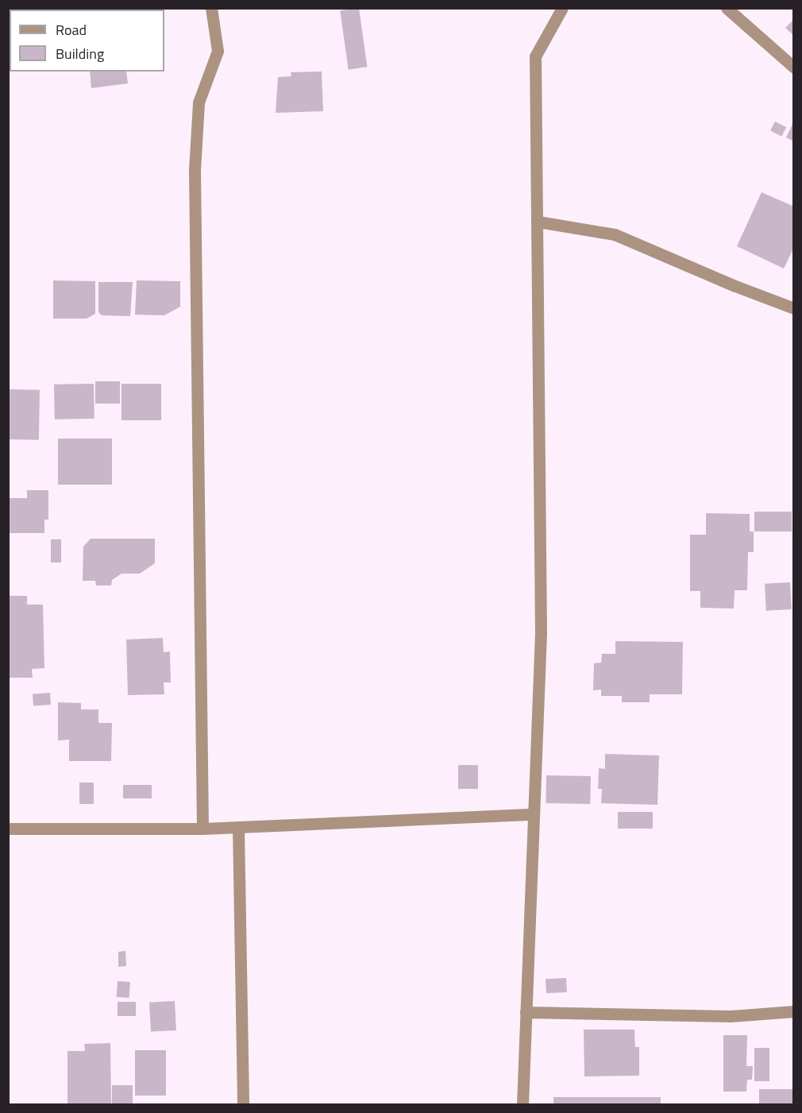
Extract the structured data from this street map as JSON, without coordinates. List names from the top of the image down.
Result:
{
  "legend": ["Road", "Building"]
}
